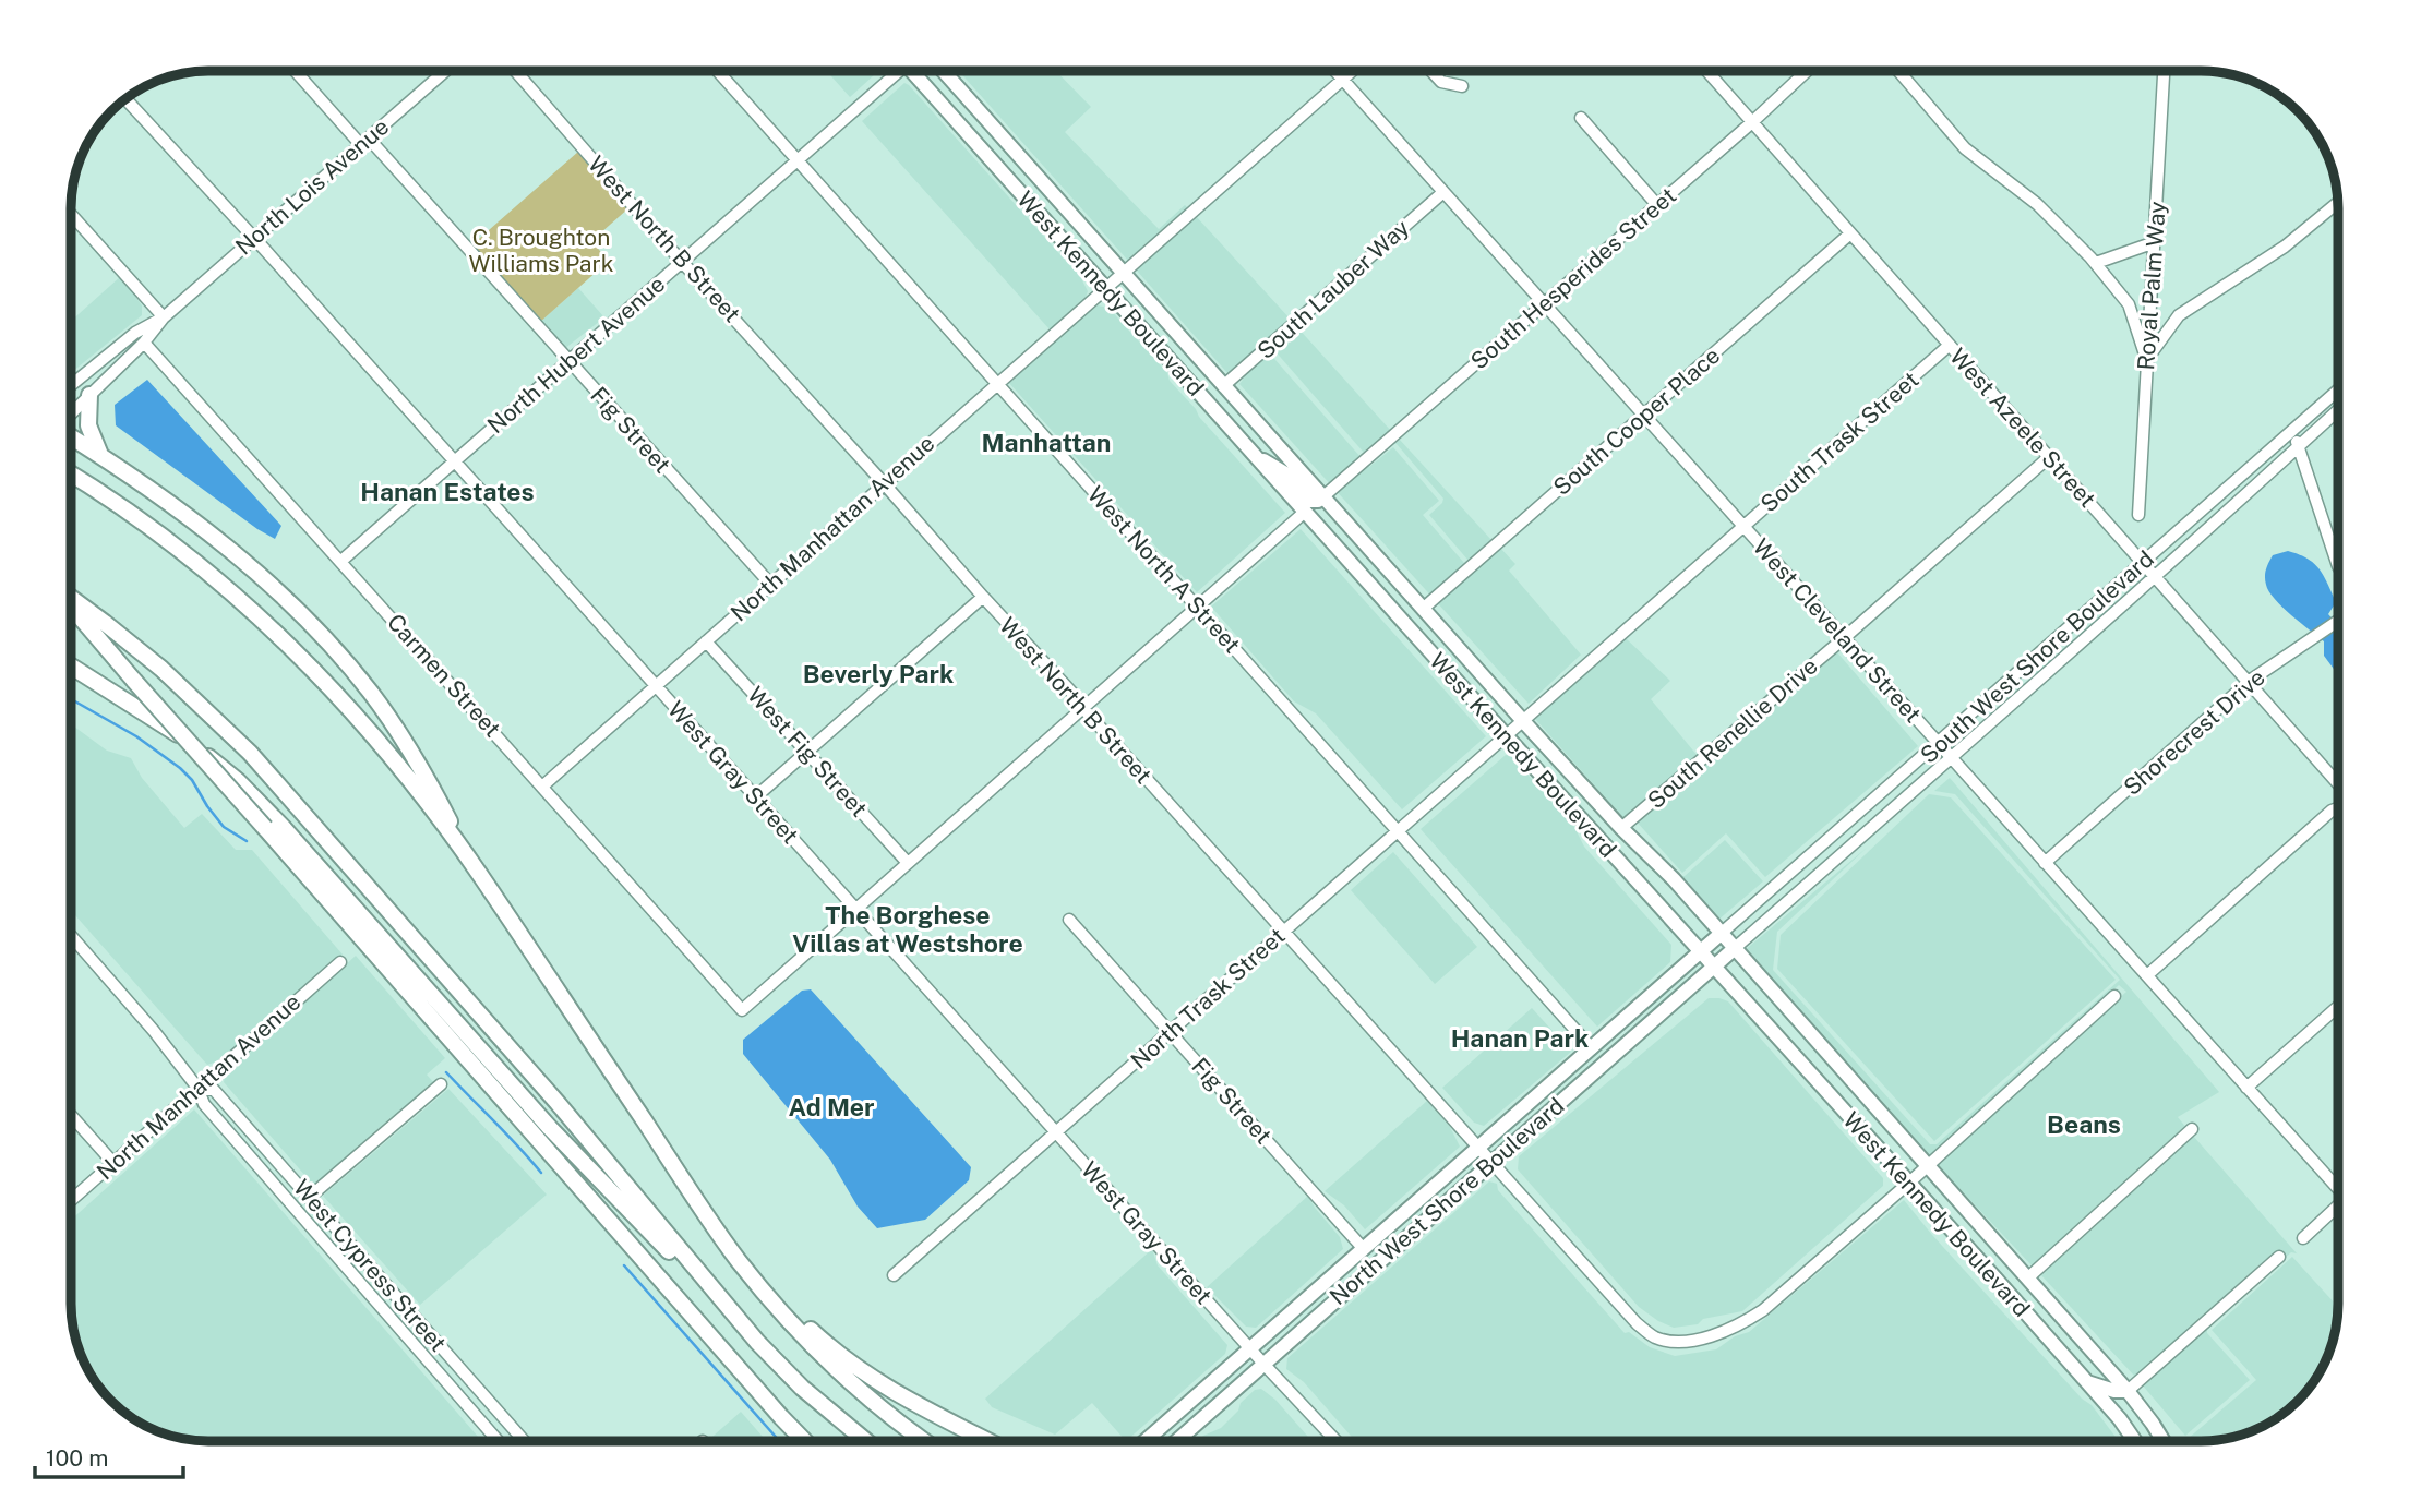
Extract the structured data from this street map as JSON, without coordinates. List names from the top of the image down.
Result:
{
  "streets": {
    "main road": ["West Kennedy Boulevard", "North West Shore Boulevard"],
    "street": [
      "North Lois Avenue",
      "West North B Street",
      "South Hesperides Street",
      "Royal Palm Way",
      "South Lauber Way",
      "North Hubert Avenue",
      "South Cooper Place",
      "West Azeele Street",
      "Fig Street",
      "South Trask Street",
      "North Manhattan Avenue",
      "West North A Street",
      "West Cleveland Street",
      "South West Shore Boulevard",
      "Carmen Street",
      "Shorecrest Drive",
      "South Renellie Drive",
      "West Fig Street",
      "West Gray Street",
      "North Trask Street",
      "West Cypress Street"
    ]
  },
  "crossings": [
    ["North Lois Avenue", "Fig Street"],
    ["North Lois Avenue", "Carmen Street"],
    ["North Lois Avenue", "West Gray Street"],
    ["West North B Street", "West Kennedy Boulevard"],
    ["West North B Street", "North Hubert Avenue"],
    ["West North B Street", "North Manhattan Avenue"],
    ["West North B Street", "North Trask Street"],
    ["West North B Street", "North West Shore Boulevard"],
    ["South Hesperides Street", "West Kennedy Boulevard"],
    ["South Hesperides Street", "West Azeele Street"],
    ["South Hesperides Street", "West Cleveland Street"],
    ["South Lauber Way", "West Kennedy Boulevard"],
    ["South Lauber Way", "West Cleveland Street"],
    ["West Kennedy Boulevard", "South Cooper Place"],
    ["West Kennedy Boulevard", "South Trask Street"],
    ["West Kennedy Boulevard", "North Manhattan Avenue"],
    ["West Kennedy Boulevard", "South West Shore Boulevard"],
    ["West Kennedy Boulevard", "South Renellie Drive"],
    ["West Kennedy Boulevard", "North Trask Street"],
    ["West Kennedy Boulevard", "North West Shore Boulevard"],
    ["North Hubert Avenue", "Fig Street"],
    ["North Hubert Avenue", "West North A Street"],
    ["North Hubert Avenue", "Carmen Street"],
    ["North Hubert Avenue", "West Gray Street"],
    ["South Cooper Place", "West Azeele Street"],
    ["South Cooper Place", "West Cleveland Street"],
    ["West Azeele Street", "South Trask Street"],
    ["West Azeele Street", "South West Shore Boulevard"],
    ["West Azeele Street", "Shorecrest Drive"],
    ["West Azeele Street", "South Renellie Drive"],
    ["Fig Street", "North Manhattan Avenue"],
    ["Fig Street", "North Trask Street"],
    ["South Trask Street", "West Cleveland Street"],
    ["South Trask Street", "North Trask Street"],
    ["North Manhattan Avenue", "West North A Street"],
    ["North Manhattan Avenue", "West Cleveland Street"],
    ["North Manhattan Avenue", "Carmen Street"],
    ["North Manhattan Avenue", "West Fig Street"],
    ["North Manhattan Avenue", "West Gray Street"],
    ["North Manhattan Avenue", "West Cypress Street"],
    ["West North A Street", "North Trask Street"],
    ["West Cleveland Street", "South West Shore Boulevard"],
    ["West Cleveland Street", "Shorecrest Drive"],
    ["West Cleveland Street", "South Renellie Drive"],
    ["South West Shore Boulevard", "North West Shore Boulevard"],
    ["Carmen Street", "West Gray Street"],
    ["West Gray Street", "North Trask Street"],
    ["West Gray Street", "North West Shore Boulevard"]
  ],
  "districts": [
    "Manhattan",
    "Hanan Estates",
    "Beverly Park",
    "The Borghese Villas at Westshore",
    "Hanan Park",
    "Ad Mer",
    "Beans"
  ],
  "parks": ["C. Broughton Williams Park"],
  "scale_bar": "100 m"
}
